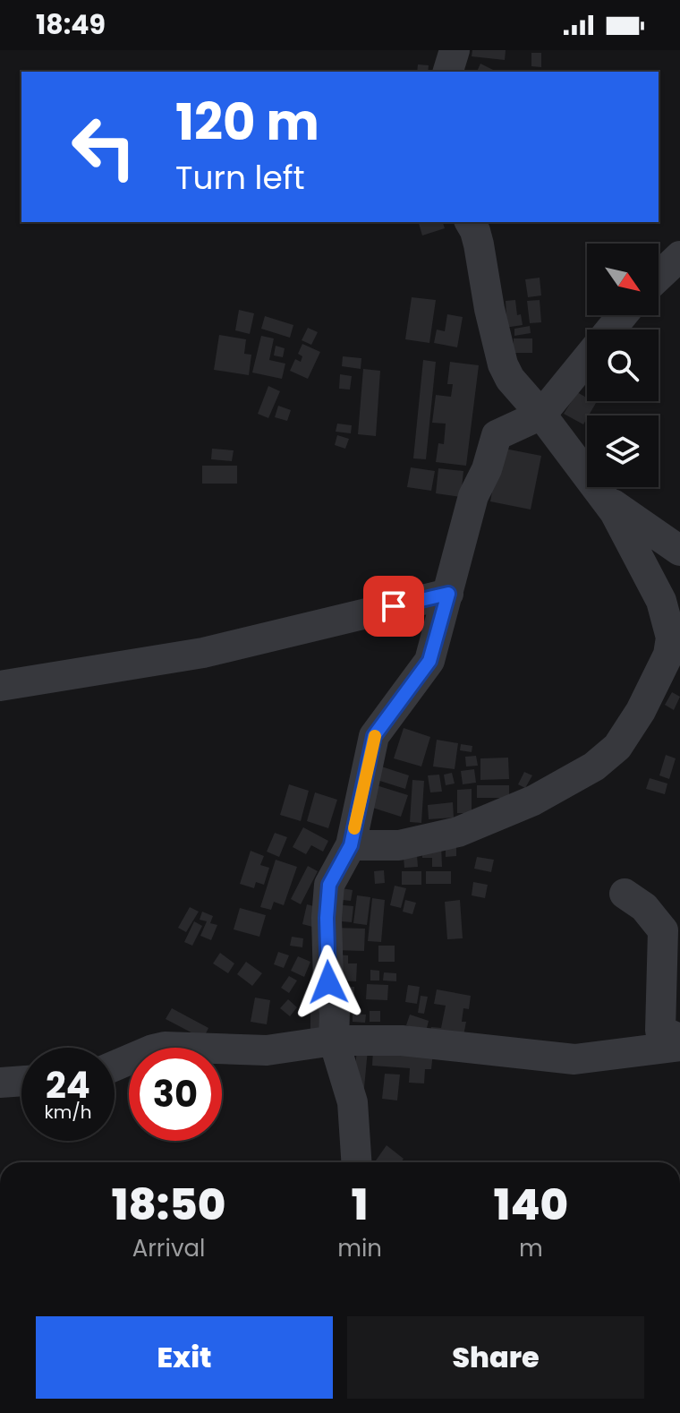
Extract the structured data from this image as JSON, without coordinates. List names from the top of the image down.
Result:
{
  "north": "bottom right",
  "page": {
    "status": "18:49",
    "turn": ["120 m", "Turn left"],
    "speed": "24 km/h",
    "limit": "30",
    "eta": [
      "18:50",
      "Arrival",
      "1",
      "min",
      "140",
      "m"
    ],
    "buttons": ["Exit", "Share"]
  }
}
